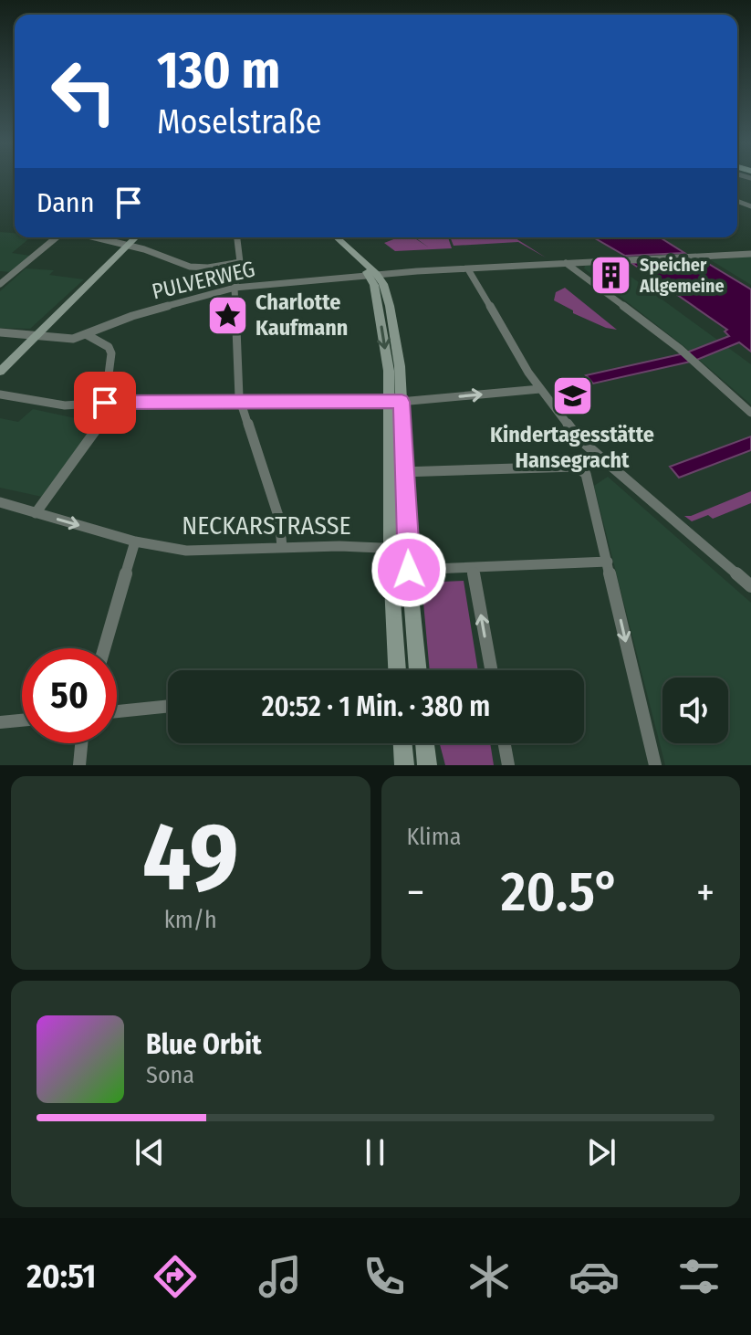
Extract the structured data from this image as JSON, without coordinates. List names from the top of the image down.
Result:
{
  "streets": {
    "street": ["PULVERWEG", "NECKARSTRASSE"]
  },
  "places": {
    "building": ["Speicher Allgemeine"],
    "place": ["Charlotte Kaufmann"],
    "school or university": ["Kindertagesstätte Hansegracht"]
  },
  "page": {
    "turn": ["130 m", "Moselstraße"],
    "then": "Dann",
    "limit": "50",
    "trip": "20:52 · 1 Min. · 380 m",
    "tile": [
      ["49", "km/h"],
      "Klima"
    ],
    "heat": ["−", "20.5°", "+"],
    "song": ["Blue Orbit", "Sona"],
    "tabs": "20:51"
  }
}
